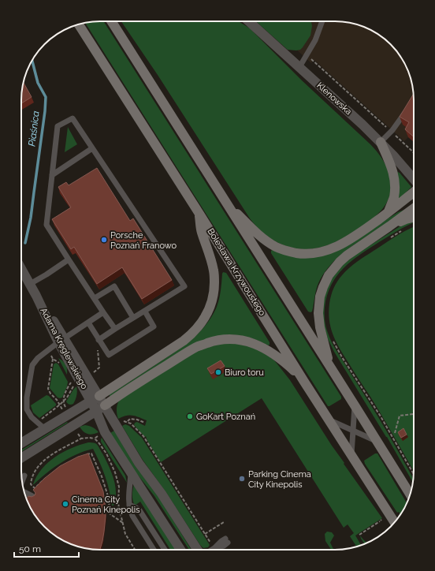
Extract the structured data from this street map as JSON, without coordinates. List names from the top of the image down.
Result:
{
  "streets": {
    "main road": ["Bolesława Krzywoustego"],
    "street": ["Klenowska", "Adama Kręglewskiego"]
  },
  "water": ["Piaśnica"],
  "places": [
    "Porsche Poznań Franowo",
    "Biuro toru",
    "GoKart Poznań",
    "Parking Cinema City Kinepolis",
    "Cinema City Poznań Kinepolis"
  ],
  "scale_bar": "50 m"
}
